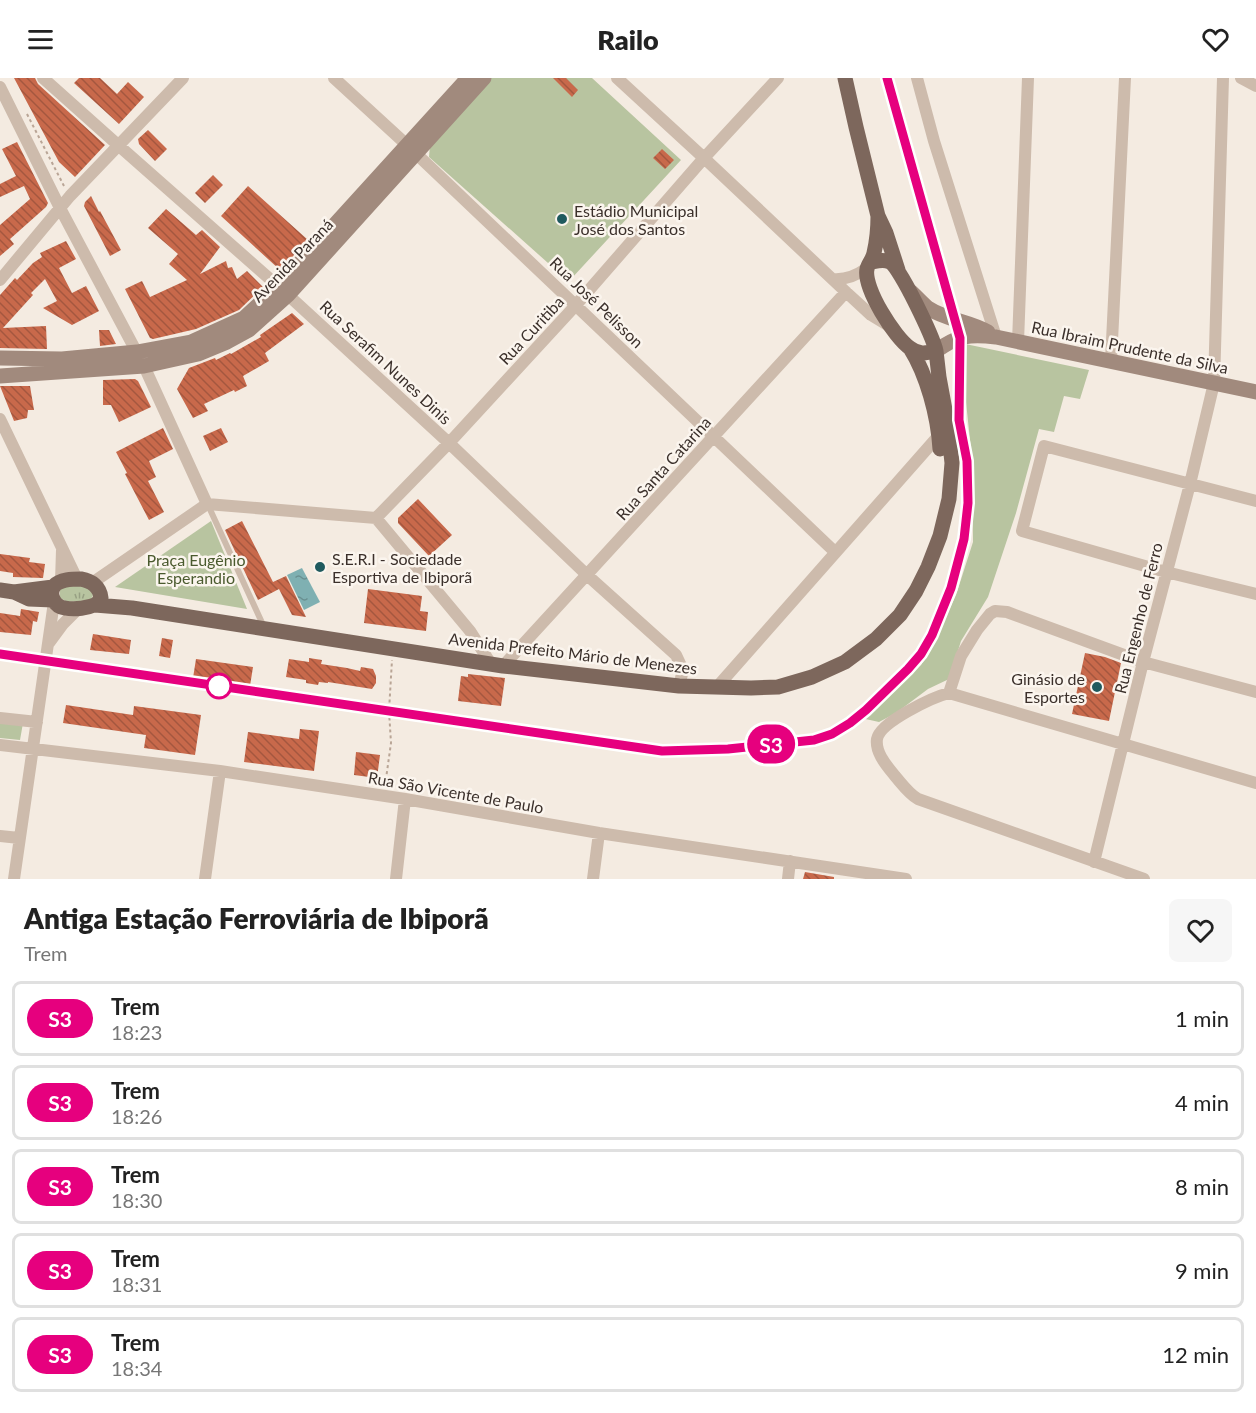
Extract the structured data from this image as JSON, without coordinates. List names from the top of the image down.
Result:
{
  "streets": {
    "main road": ["Avenida Paraná", "Rua Ibraim Prudente da Silva", "Avenida Prefeito Mário de Menezes"],
    "street": [
      "Rua José Pelisson",
      "Rua Curitiba",
      "Rua Serafim Nunes Dinis",
      "Rua Santa Catarina",
      "Rua Engenho de Ferro",
      "Rua São Vicente de Paulo"
    ]
  },
  "crossings": [
    ["Avenida Paraná", "Rua José Pelisson"],
    ["Avenida Paraná", "Rua Serafim Nunes Dinis"],
    ["Rua José Pelisson", "Rua Curitiba"],
    ["Rua José Pelisson", "Rua Santa Catarina"],
    ["Rua Curitiba", "Rua Serafim Nunes Dinis"],
    ["Rua Ibraim Prudente da Silva", "Rua Engenho de Ferro"],
    ["Rua Ibraim Prudente da Silva", "Avenida Prefeito Mário de Menezes"],
    ["Rua Serafim Nunes Dinis", "Rua Santa Catarina"],
    ["Rua Serafim Nunes Dinis", "Avenida Prefeito Mário de Menezes"],
    ["Rua Santa Catarina", "Avenida Prefeito Mário de Menezes"]
  ],
  "parks": ["Praça Eugênio Esperandio"],
  "places": ["Estádio Municipal José dos Santos", "S.E.R.I - Sociedade Esportiva de Ibiporã", "Ginásio de Esportes"],
  "page": {
    "header": "Railo",
    "on_map": "S3",
    "heading": ["Antiga Estação Ferroviária de Ibiporã", "Trem"],
    "list": [
      {
        "mark": "S3",
        "name": "Trem",
        "note": "18:23",
        "value": "1 min"
      },
      {
        "mark": "S3",
        "name": "Trem",
        "note": "18:26",
        "value": "4 min"
      },
      {
        "mark": "S3",
        "name": "Trem",
        "note": "18:30",
        "value": "8 min"
      },
      {
        "mark": "S3",
        "name": "Trem",
        "note": "18:31",
        "value": "9 min"
      },
      {
        "mark": "S3",
        "name": "Trem",
        "note": "18:34",
        "value": "12 min"
      }
    ]
  }
}
